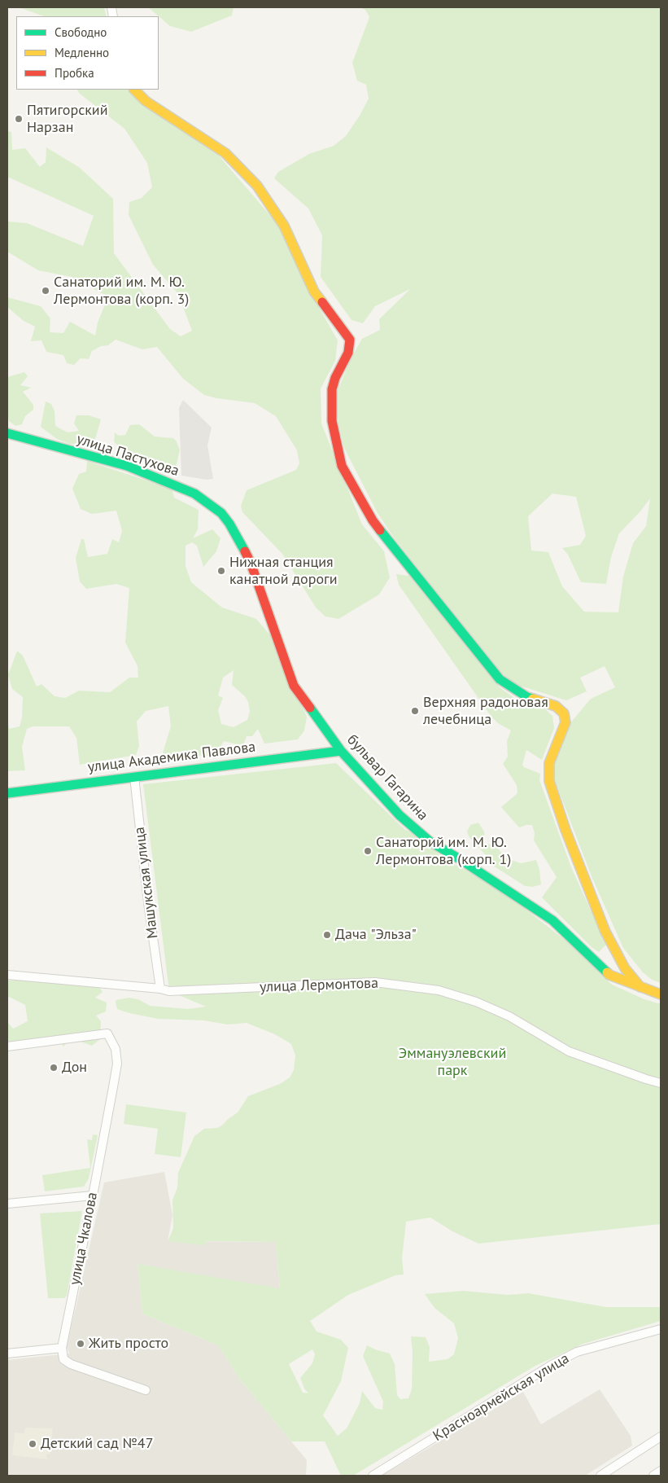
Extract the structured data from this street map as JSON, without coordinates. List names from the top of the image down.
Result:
{
  "streets": {
    "street": [
      "улица Пастухова",
      "улица Академика Павлова",
      "бульвар Гагарина",
      "Машукская улица",
      "улица Лермонтова",
      "улица Чкалова",
      "Красноармейская улица"
    ]
  },
  "crossings": [
    ["улица Пастухова", "бульвар Гагарина"],
    ["улица Академика Павлова", "бульвар Гагарина"],
    ["улица Академика Павлова", "Машукская улица"],
    ["Машукская улица", "улица Лермонтова"]
  ],
  "parks": ["Эммануэлевский парк"],
  "places": [
    "Пятигорский Нарзан",
    "Санаторий им. М. Ю. Лермонтова (корп. 3)",
    "Нижная станция канатной дороги",
    "Верхняя радоновая лечебница",
    "Санаторий им. М. Ю. Лермонтова (корп. 1)",
    "Дача \"Эльза\"",
    "Дон",
    "Жить просто",
    "Детский сад №47"
  ],
  "legend": ["Свободно", "Медленно", "Пробка"]
}
